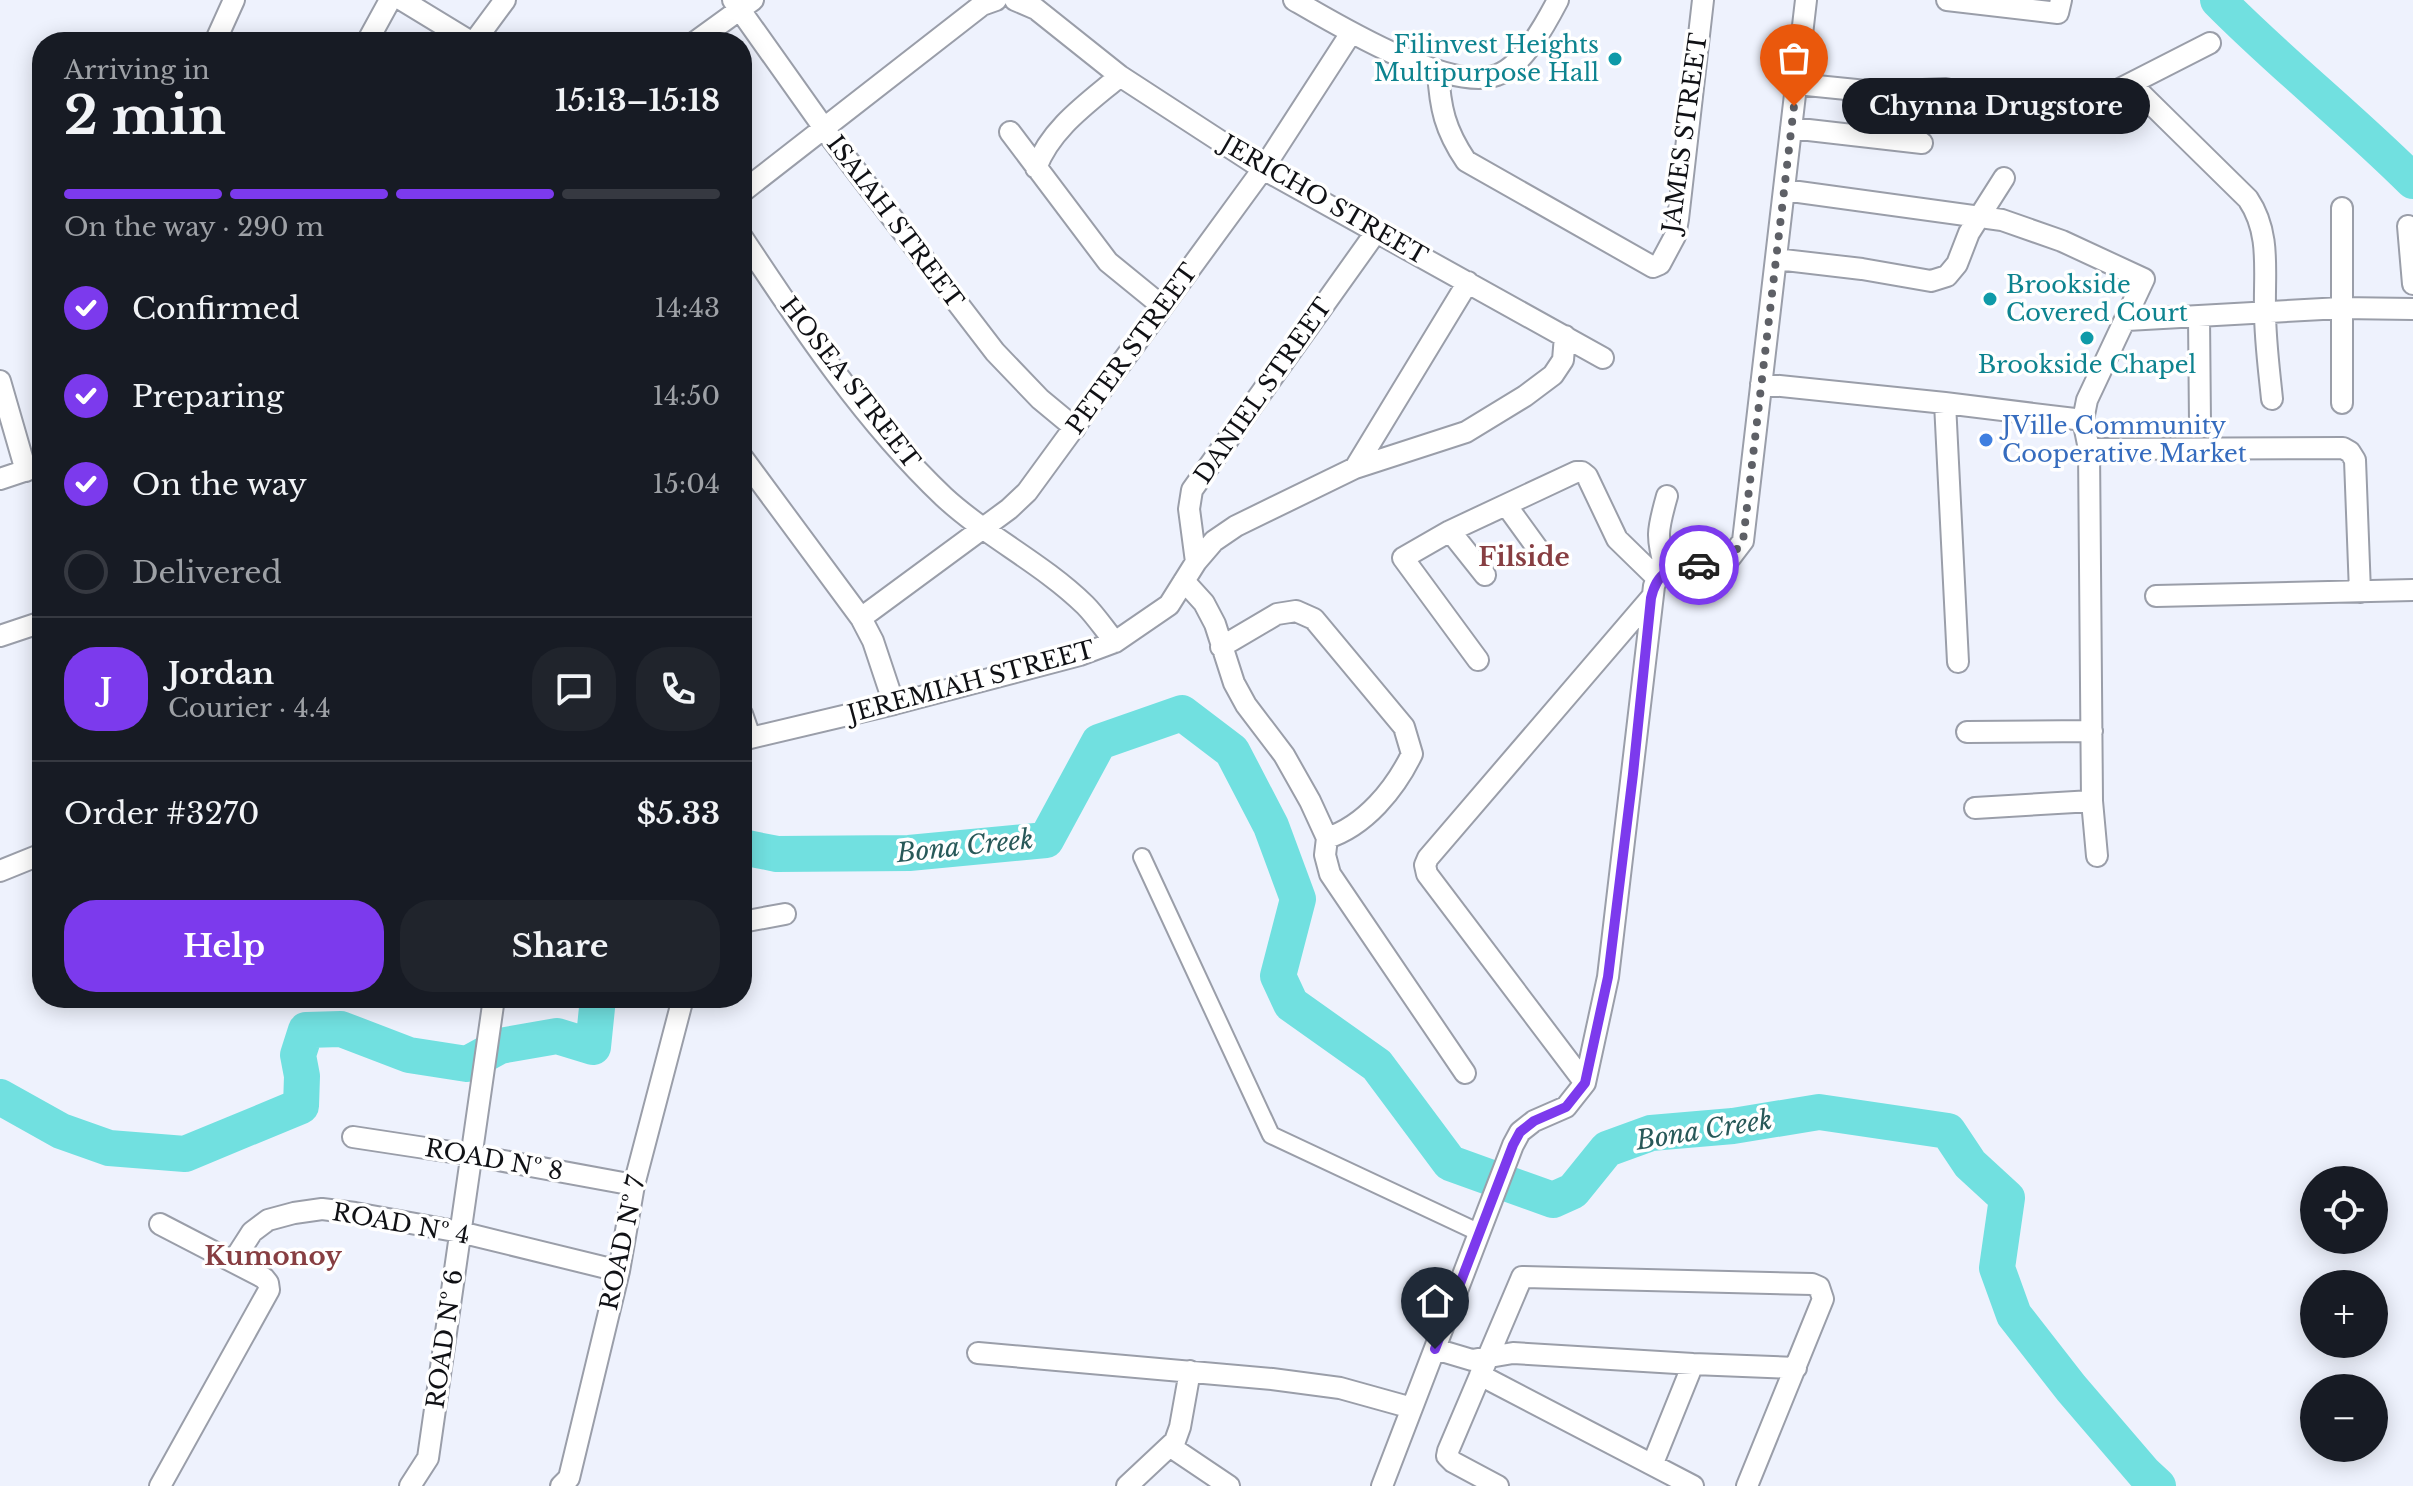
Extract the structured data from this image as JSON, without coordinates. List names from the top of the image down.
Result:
{
  "streets": {
    "street": [
      "JAMES STREET",
      "JERICHO STREET",
      "ISAIAH STREET",
      "PETER STREET",
      "HOSEA STREET",
      "DANIEL STREET",
      "JEREMIAH STREET",
      "ROAD № 8",
      "ROAD № 4",
      "ROAD № 7",
      "ROAD № 6"
    ]
  },
  "crossings": [
    ["JERICHO STREET", "PETER STREET"],
    ["JERICHO STREET", "DANIEL STREET"],
    ["JERICHO STREET", "JEREMIAH STREET"],
    ["ISAIAH STREET", "PETER STREET"],
    ["PETER STREET", "HOSEA STREET"],
    ["HOSEA STREET", "JEREMIAH STREET"],
    ["DANIEL STREET", "JEREMIAH STREET"],
    ["ROAD № 8", "ROAD № 7"],
    ["ROAD № 8", "ROAD № 6"],
    ["ROAD № 4", "ROAD № 7"],
    ["ROAD № 4", "ROAD № 6"]
  ],
  "districts": ["Filside", "Kumonoy"],
  "water": ["Bona Creek"],
  "places": [
    "Filinvest Heights Multipurpose Hall",
    "Chynna Drugstore",
    "Brookside Covered Court",
    "Brookside Chapel",
    "JVille Community Cooperative Market"
  ],
  "page": {
    "heading": ["2 min", "Arriving in", "15:13–15:18"],
    "panel": [
      "Jordan",
      "Courier · 4.4",
      "Order #3270",
      "$5.33"
    ],
    "bubble": "Chynna Drugstore",
    "bar": "On the way · 290 m",
    "list": [
      ["Confirmed", "14:43"],
      ["Preparing", "14:50"],
      ["On the way", "15:04"],
      "Delivered"
    ],
    "round": "J",
    "buttons": ["Help", "Share"],
    "map_buttons": ["+", "−"]
  }
}
